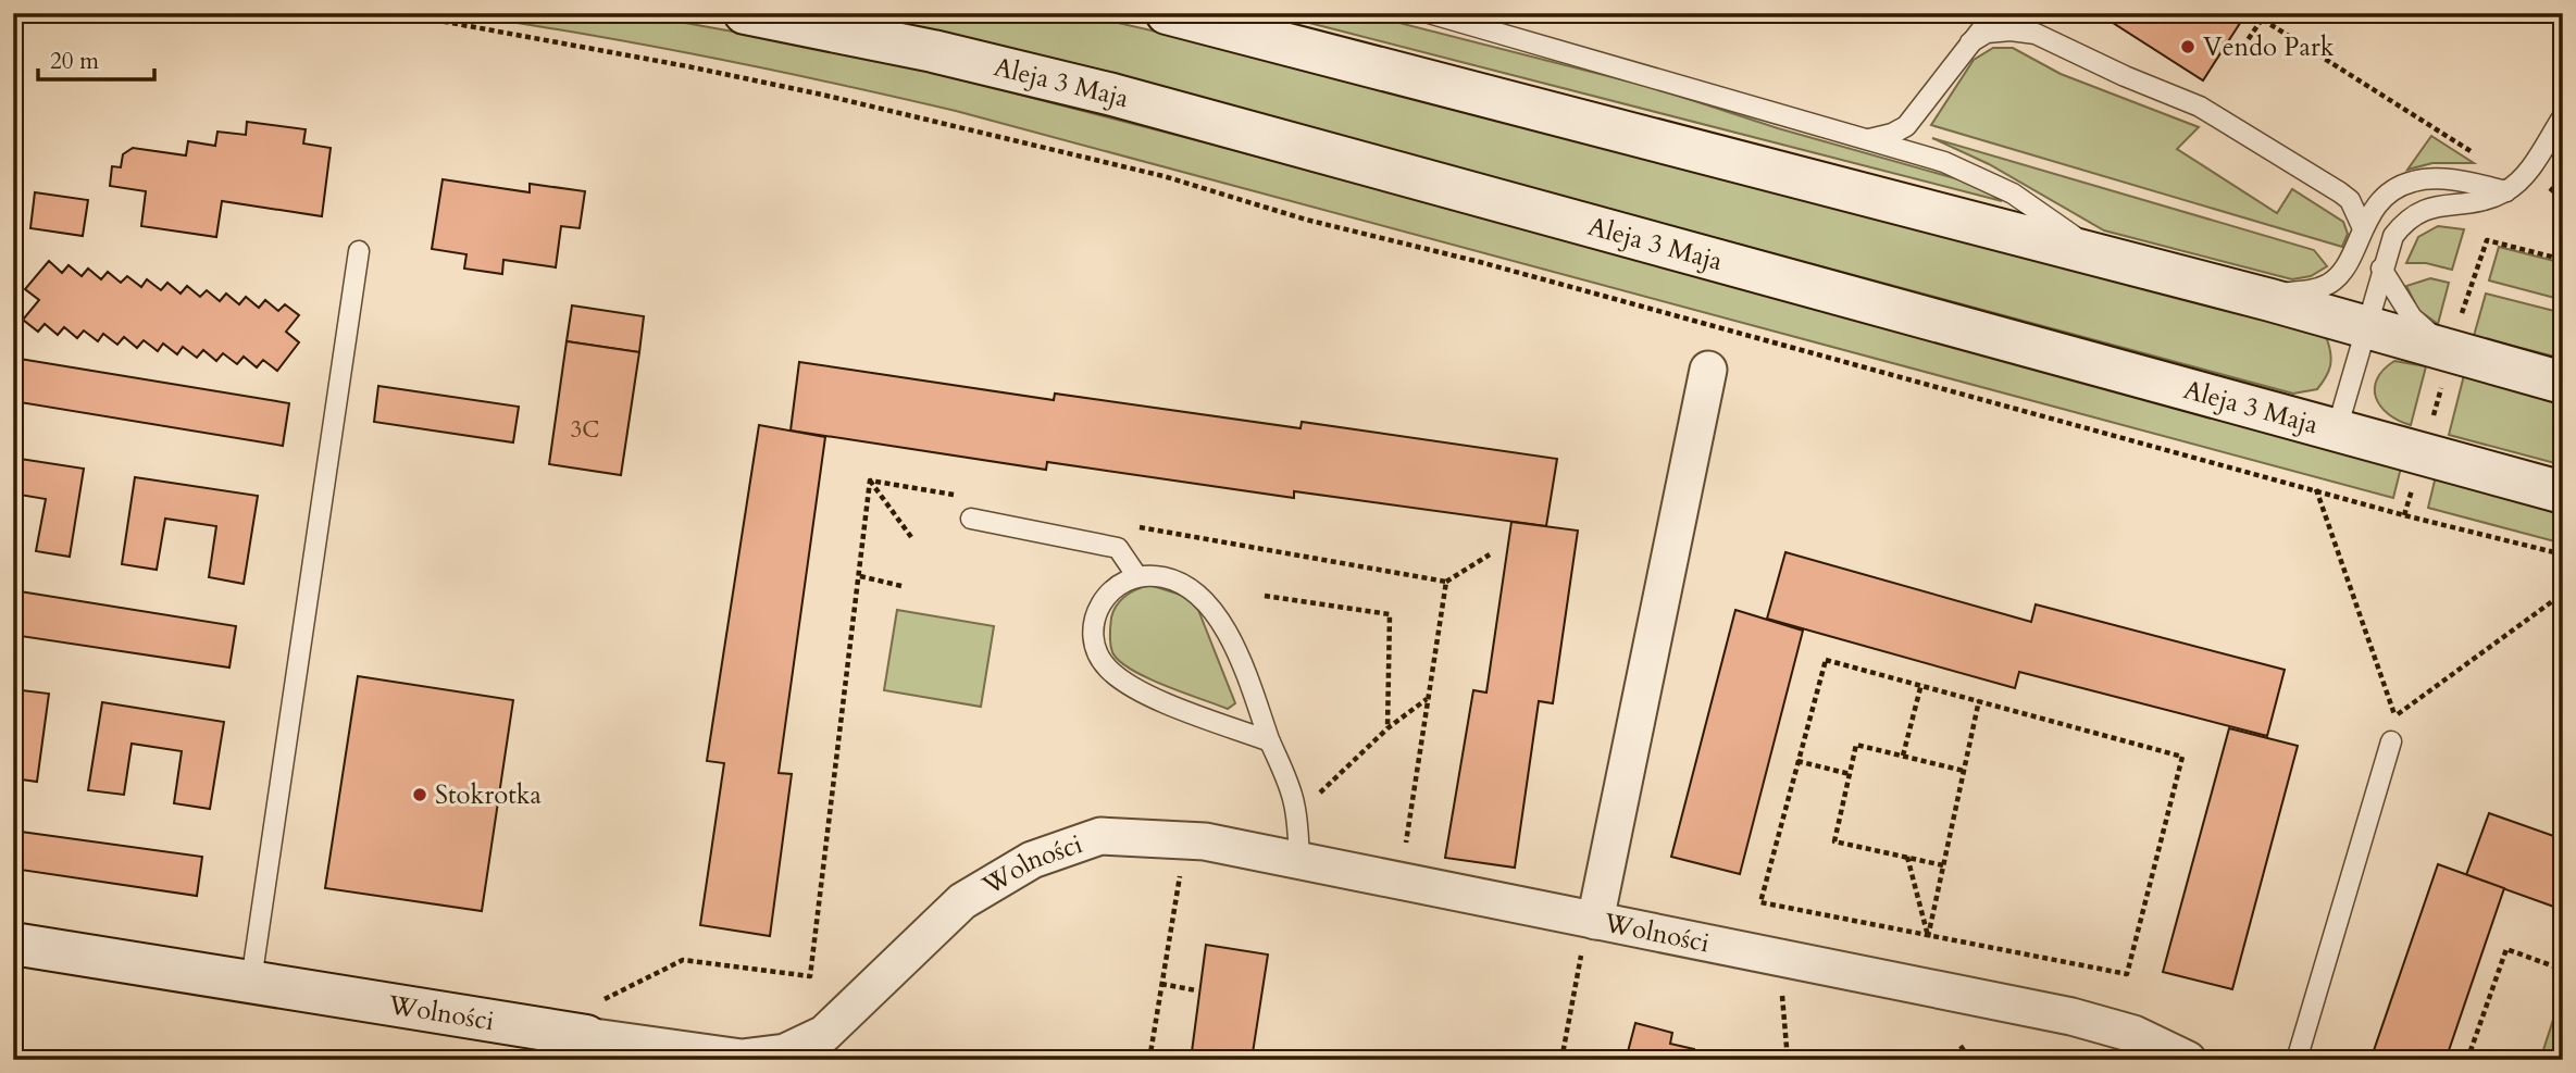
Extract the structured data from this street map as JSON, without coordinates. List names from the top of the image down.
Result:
{
  "streets": {
    "street": ["Aleja 3 Maja", "Wolności"]
  },
  "places": ["Vendo Park", "Stokrotka"],
  "house_numbers": ["3C"],
  "scale_bar": "20 m"
}
